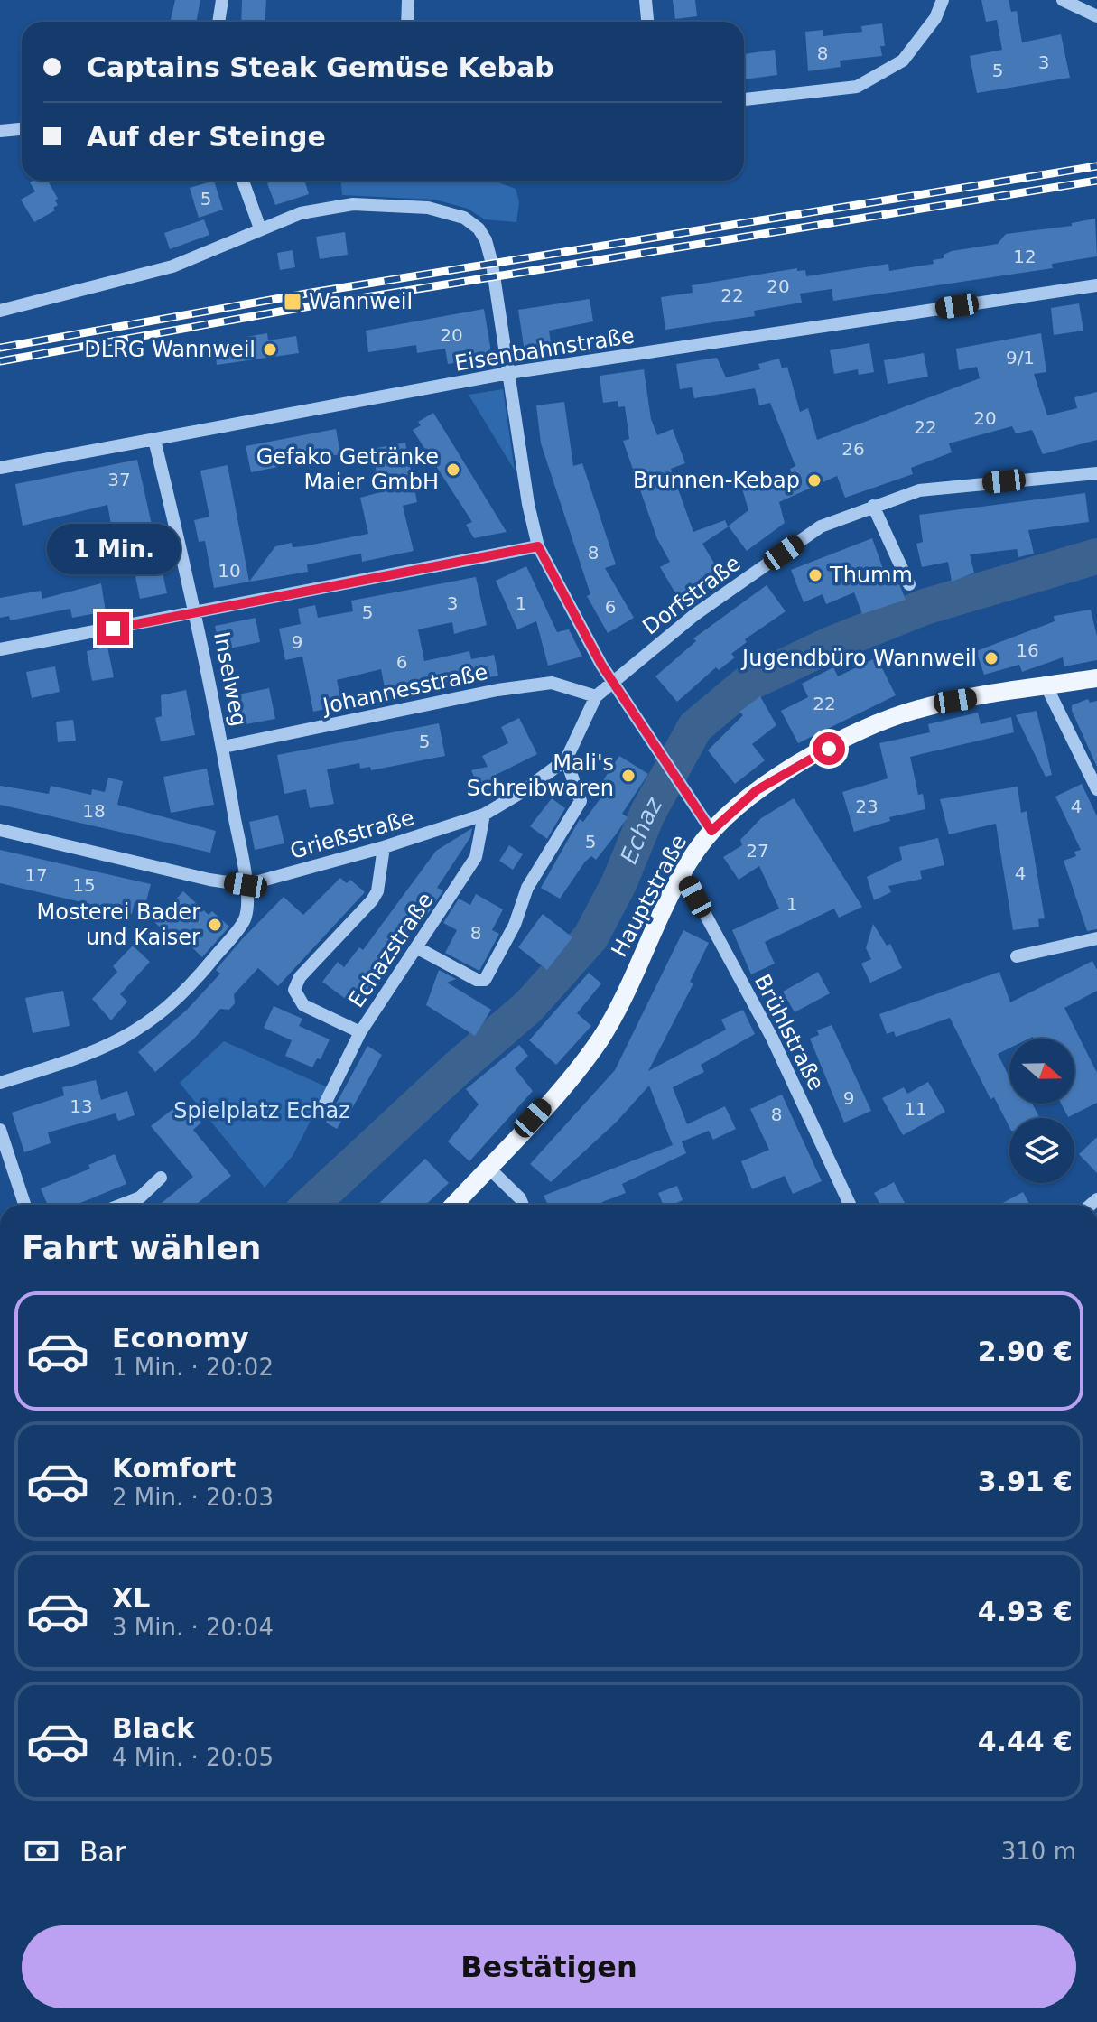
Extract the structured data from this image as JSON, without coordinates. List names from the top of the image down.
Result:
{
  "streets": {
    "main road": ["Hauptstraße"],
    "street": [
      "Eisenbahnstraße",
      "Dorfstraße",
      "Inselweg",
      "Johannesstraße",
      "Grießstraße",
      "Echazstraße",
      "Brühlstraße"
    ]
  },
  "crossings": [
    ["Eisenbahnstraße", "Inselweg"],
    ["Dorfstraße", "Grießstraße"],
    ["Inselweg", "Johannesstraße"],
    ["Inselweg", "Grießstraße"],
    ["Johannesstraße", "Grießstraße"],
    ["Grießstraße", "Echazstraße"],
    ["Hauptstraße", "Brühlstraße"]
  ],
  "water": ["Echaz"],
  "parks": ["Spielplatz Echaz"],
  "places": {
    "transit": ["Wannweil"],
    "other": [
      "DLRG Wannweil",
      "Gefako Getränke Maier GmbH",
      "Brunnen-Kebap",
      "Thumm",
      "Jugendbüro Wannweil",
      "Mali's Schreibwaren",
      "Mosterei Bader und Kaiser"
    ]
  },
  "house_numbers": [
    "8",
    "3",
    "5",
    "5",
    "12",
    "20",
    "22",
    "20",
    "9/1",
    "20",
    "22",
    "26",
    "37",
    "8",
    "10",
    "3",
    "1",
    "6",
    "5",
    "9",
    "16",
    "6",
    "22",
    "5",
    "23",
    "4",
    "18",
    "5",
    "27",
    "4",
    "17",
    "15",
    "1",
    "8",
    "9",
    "13",
    "11",
    "8"
  ],
  "north": "right",
  "page": {
    "banner": ["Captains Steak Gemüse Kebab", "Auf der Steinge"],
    "bubble": "1 Min.",
    "heading": "Fahrt wählen",
    "list": [
      {
        "name": "Economy",
        "note": "1 Min. · 20:02",
        "value": "2.90 €"
      },
      {
        "name": "Komfort",
        "note": "2 Min. · 20:03",
        "value": "3.91 €"
      },
      {
        "name": "XL",
        "note": "3 Min. · 20:04",
        "value": "4.93 €"
      },
      {
        "name": "Black",
        "note": "4 Min. · 20:05",
        "value": "4.44 €"
      }
    ],
    "pay": ["Bar", "310 m"],
    "buttons": "Bestätigen"
  }
}
